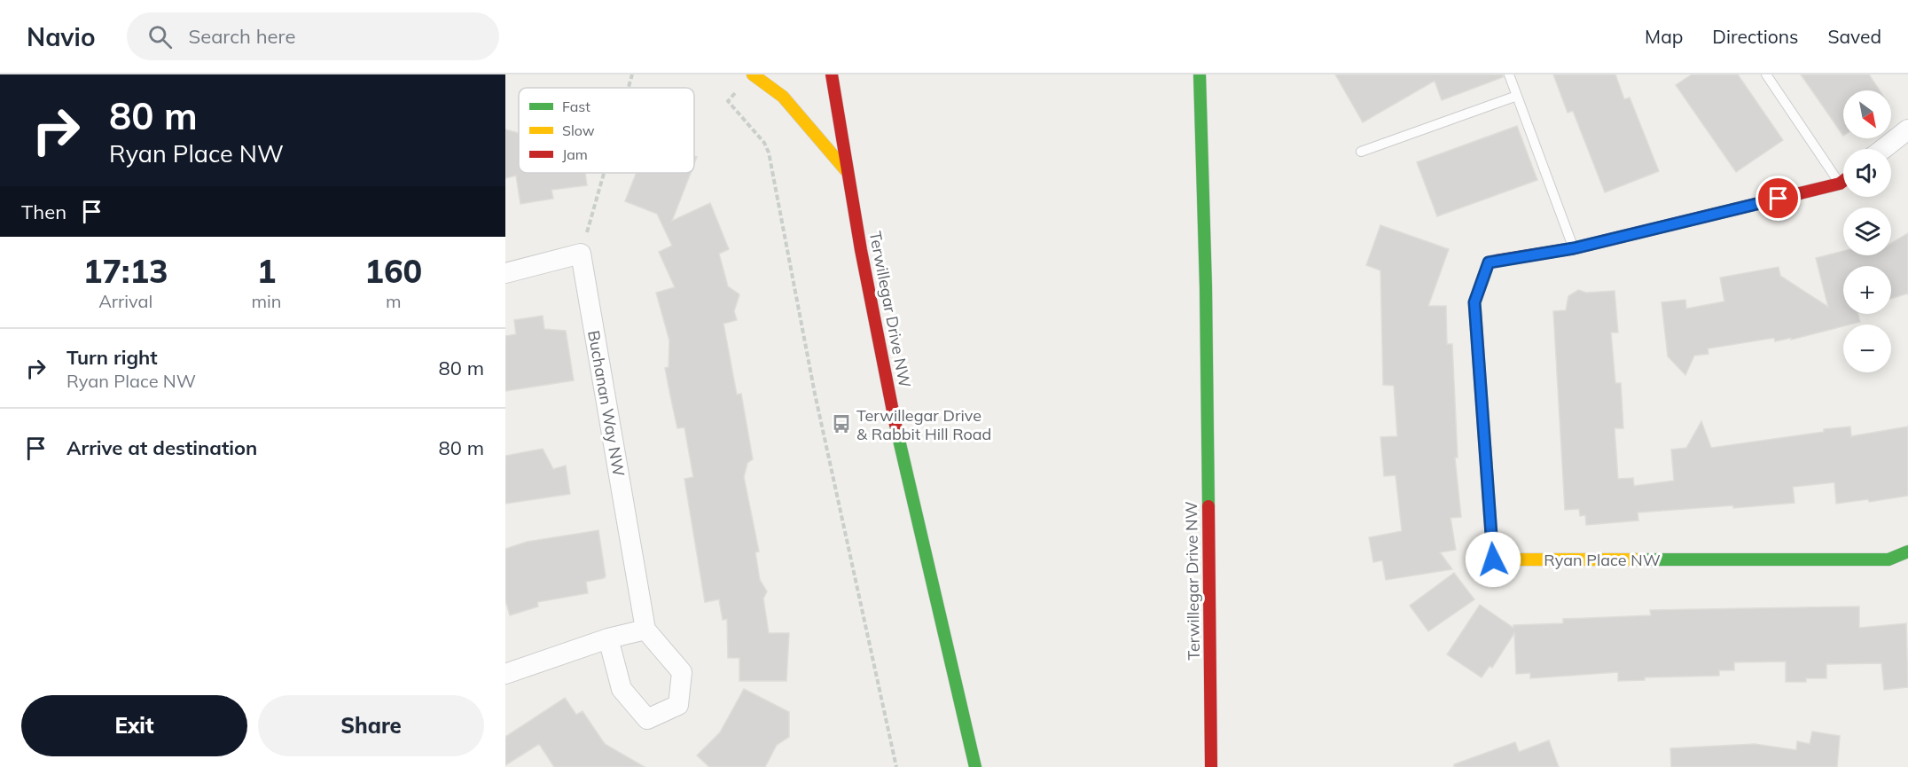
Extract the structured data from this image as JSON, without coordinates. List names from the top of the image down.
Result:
{
  "streets": {
    "main road": ["Terwillegar Drive NW", "Ryan Place NW"],
    "street": ["Buchanan Way NW"]
  },
  "places": {
    "bus stop": ["Terwillegar Drive & Rabbit Hill Road"]
  },
  "legend": ["Fast", "Slow", "Jam"],
  "north": "bottom right",
  "page": {
    "header": "Navio",
    "search": "Search here",
    "nav": ["Map", "Directions", "Saved"],
    "turn": ["80 m", "Ryan Place NW"],
    "map_buttons": ["+", "−"],
    "then": "Then",
    "eta": [
      "17:13",
      "Arrival",
      "1",
      "min",
      "160",
      "m"
    ],
    "list": [
      {
        "name": "Turn right",
        "note": "Ryan Place NW",
        "value": "80 m"
      },
      {
        "name": "Arrive at destination",
        "value": "80 m"
      }
    ],
    "buttons": ["Exit", "Share"]
  }
}
